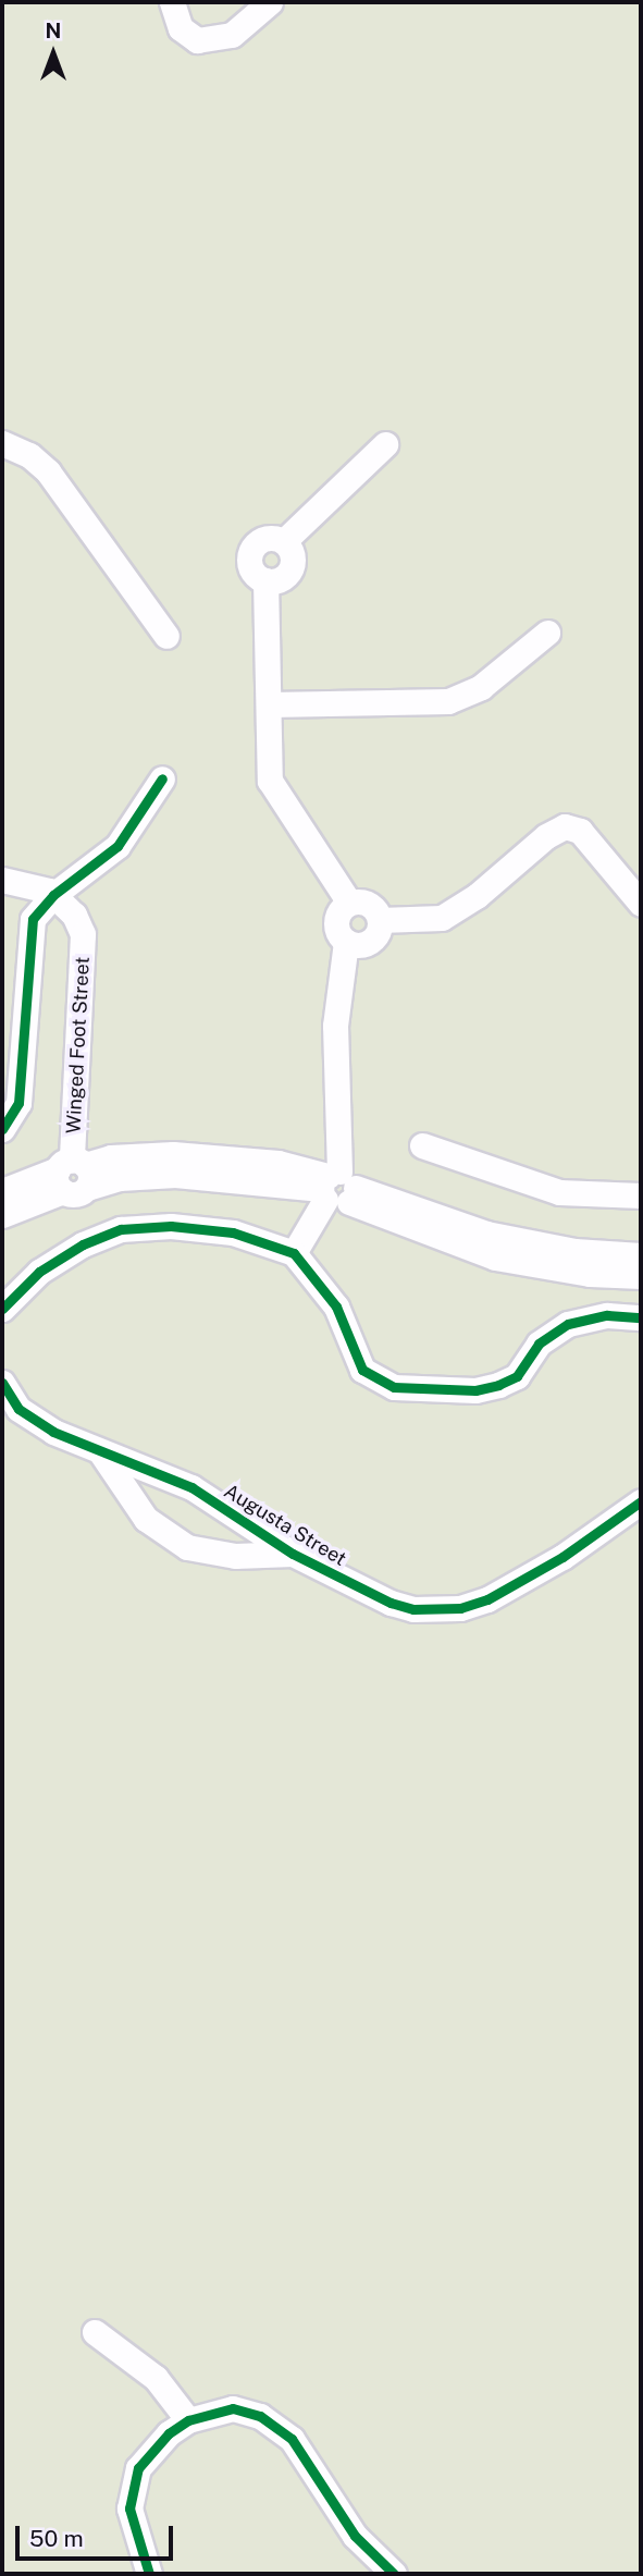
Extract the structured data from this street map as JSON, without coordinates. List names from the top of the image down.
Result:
{
  "streets": {
    "street": ["Winged Foot Street", "Augusta Street"]
  },
  "scale_bar": "50 m",
  "north": "top"
}
